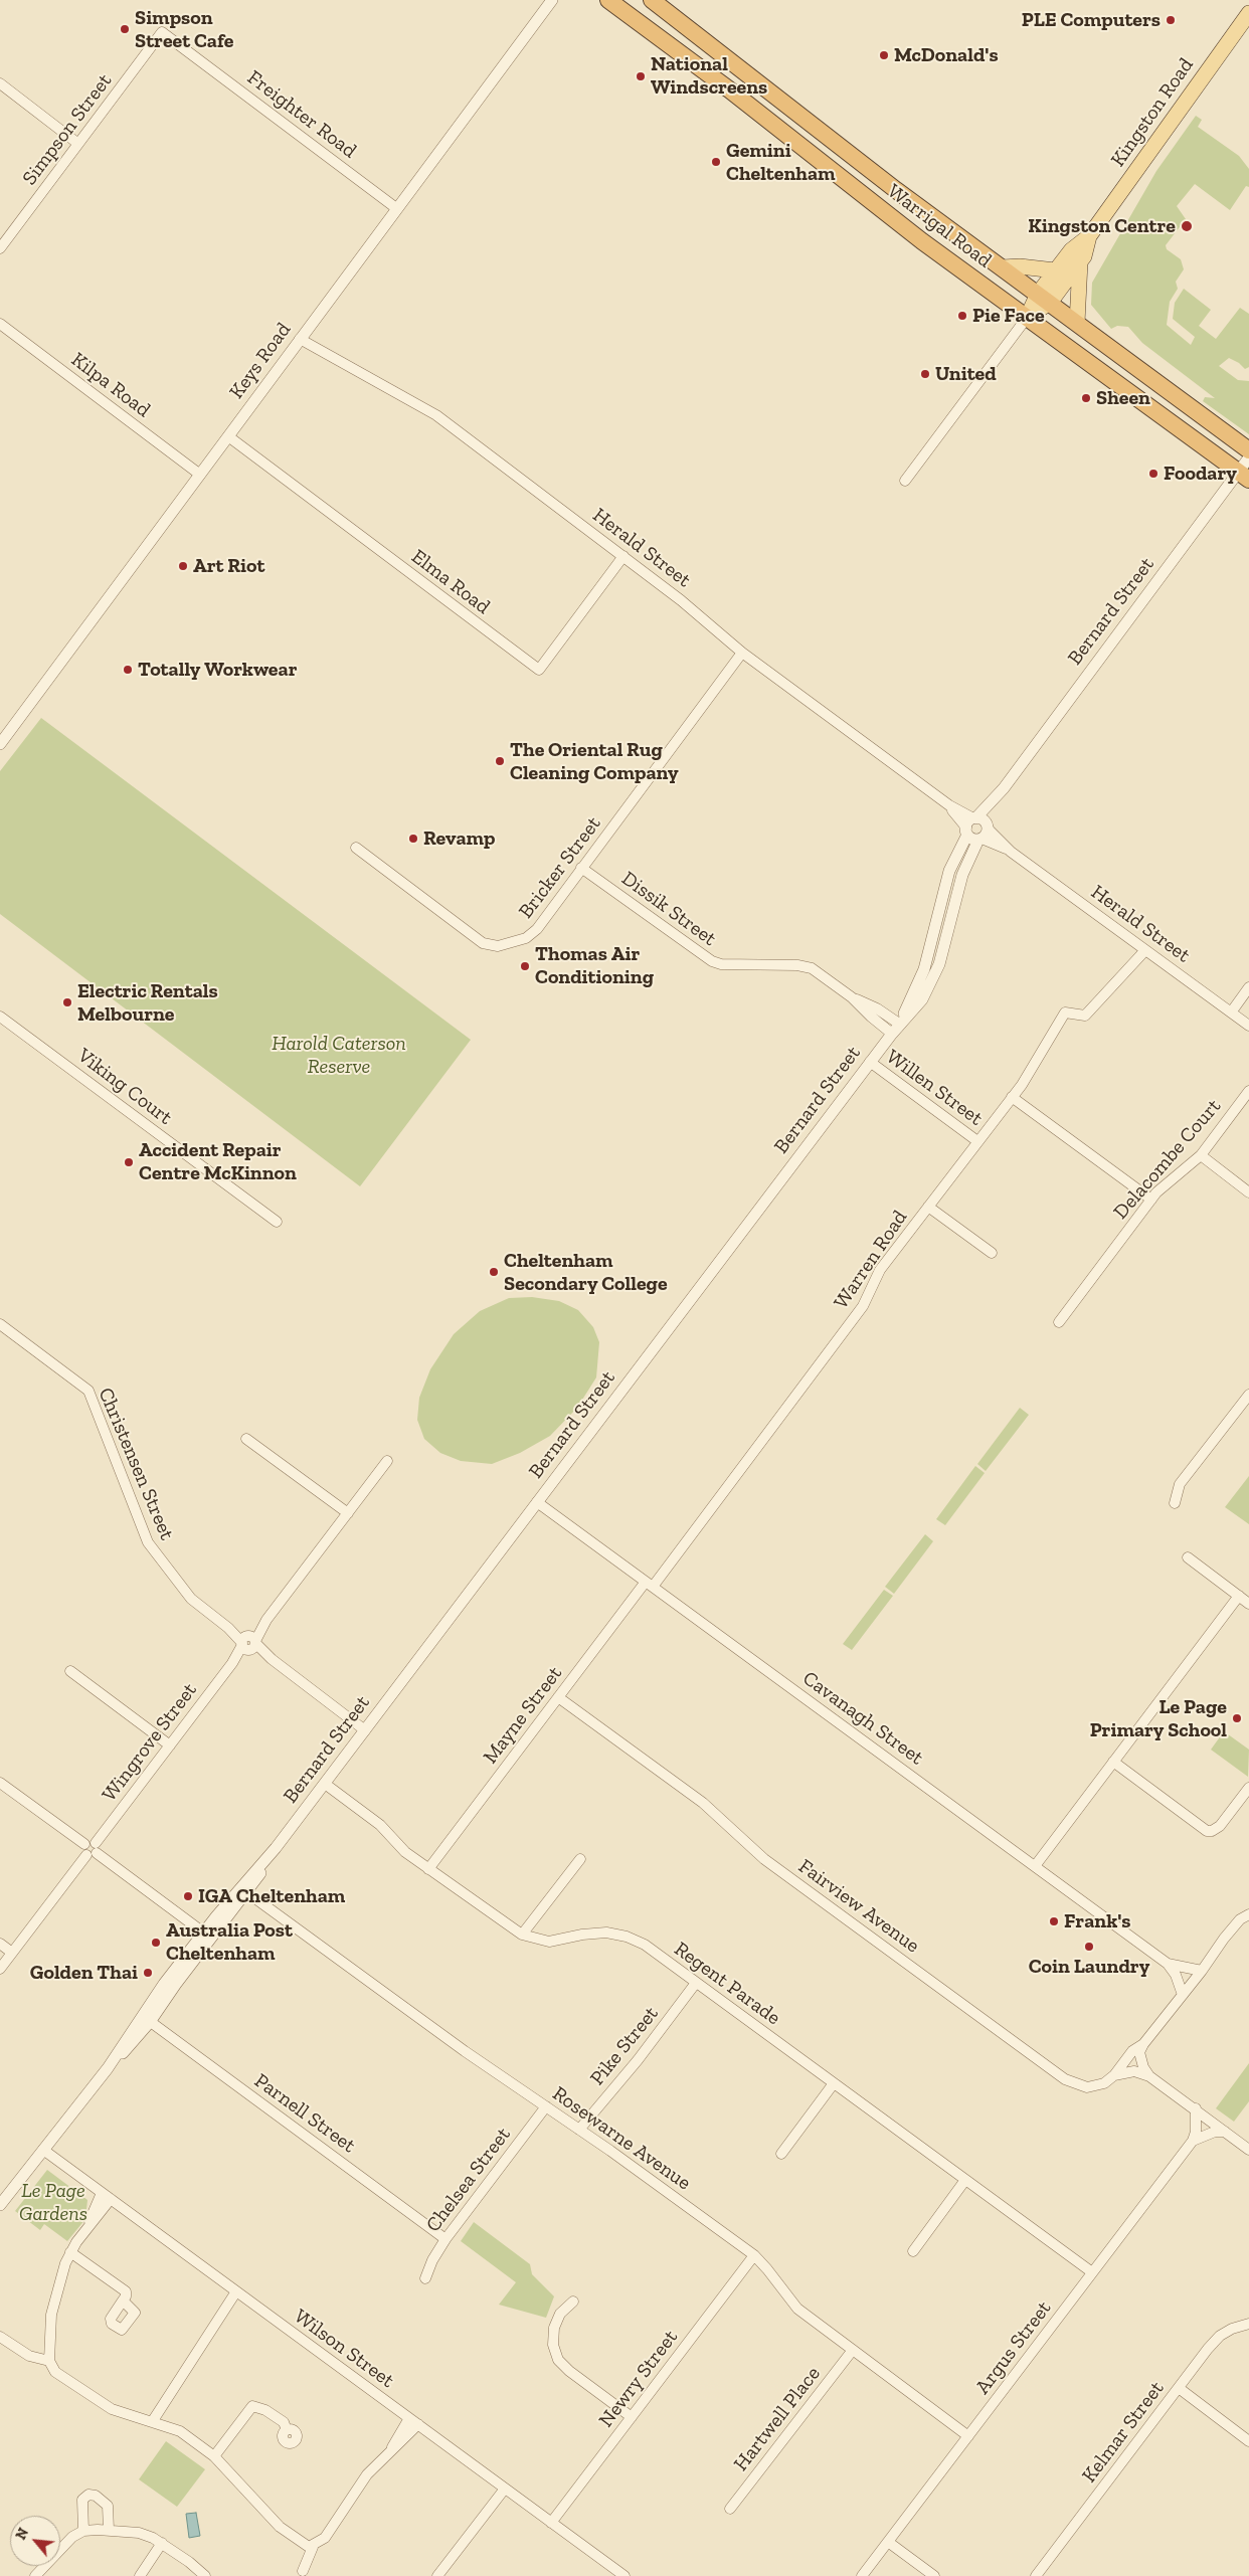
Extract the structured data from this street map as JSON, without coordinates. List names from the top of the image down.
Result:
{
  "streets": {
    "highway": ["Warrigal Road"],
    "main road": ["Kingston Road"],
    "street": [
      "Freighter Road",
      "Simpson Street",
      "Keys Road",
      "Kilpa Road",
      "Herald Street",
      "Elma Road",
      "Bernard Street",
      "Bricker Street",
      "Dissik Street",
      "Viking Court",
      "Willen Street",
      "Delacombe Court",
      "Warren Road",
      "Christensen Street",
      "Mayne Street",
      "Cavanagh Street",
      "Wingrove Street",
      "Fairview Avenue",
      "Regent Parade",
      "Pike Street",
      "Parnell Street",
      "Rosewarne Avenue",
      "Chelsea Street",
      "Argus Street",
      "Wilson Street",
      "Newry Street",
      "Hartwell Place",
      "Kelmar Street"
    ]
  },
  "crossings": [
    ["Kingston Road", "Warrigal Road"],
    ["Freighter Road", "Simpson Street"],
    ["Freighter Road", "Keys Road"],
    ["Warrigal Road", "Bernard Street"],
    ["Keys Road", "Kilpa Road"],
    ["Keys Road", "Herald Street"],
    ["Keys Road", "Elma Road"],
    ["Herald Street", "Elma Road"],
    ["Herald Street", "Bernard Street"],
    ["Herald Street", "Bricker Street"],
    ["Herald Street", "Warren Road"],
    ["Bernard Street", "Dissik Street"],
    ["Bernard Street", "Willen Street"],
    ["Bernard Street", "Christensen Street"],
    ["Bernard Street", "Cavanagh Street"],
    ["Bernard Street", "Regent Parade"],
    ["Bernard Street", "Parnell Street"],
    ["Bernard Street", "Rosewarne Avenue"],
    ["Bernard Street", "Wilson Street"],
    ["Bricker Street", "Dissik Street"],
    ["Willen Street", "Warren Road"],
    ["Warren Road", "Mayne Street"],
    ["Warren Road", "Cavanagh Street"],
    ["Christensen Street", "Wingrove Street"],
    ["Mayne Street", "Cavanagh Street"],
    ["Mayne Street", "Fairview Avenue"],
    ["Mayne Street", "Regent Parade"],
    ["Cavanagh Street", "Fairview Avenue"],
    ["Regent Parade", "Pike Street"],
    ["Regent Parade", "Argus Street"],
    ["Pike Street", "Rosewarne Avenue"],
    ["Parnell Street", "Chelsea Street"],
    ["Rosewarne Avenue", "Chelsea Street"],
    ["Rosewarne Avenue", "Argus Street"],
    ["Rosewarne Avenue", "Newry Street"],
    ["Rosewarne Avenue", "Hartwell Place"],
    ["Wilson Street", "Newry Street"]
  ],
  "parks": ["Harold Caterson Reserve", "Le Page Gardens"],
  "places": [
    "PLE Computers",
    "Simpson Street Cafe",
    "McDonald's",
    "National Windscreens",
    "Gemini Cheltenham",
    "Kingston Centre",
    "Pie Face",
    "United",
    "Sheen",
    "Foodary",
    "Art Riot",
    "Totally Workwear",
    "The Oriental Rug Cleaning Company",
    "Revamp",
    "Thomas Air Conditioning",
    "Electric Rentals Melbourne",
    "Accident Repair Centre McKinnon",
    "Cheltenham Secondary College",
    "Le Page Primary School",
    "IGA Cheltenham",
    "Frank's",
    "Australia Post Cheltenham",
    "Coin Laundry",
    "Golden Thai"
  ],
  "north": "top left"
}
